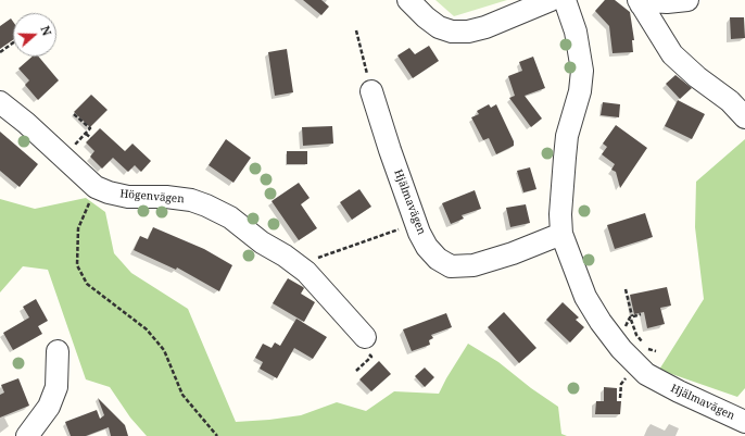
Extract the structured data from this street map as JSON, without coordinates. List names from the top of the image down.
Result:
{
  "streets": {
    "street": ["Högenvägen", "Hjälmavägen"]
  },
  "north": "right"
}
